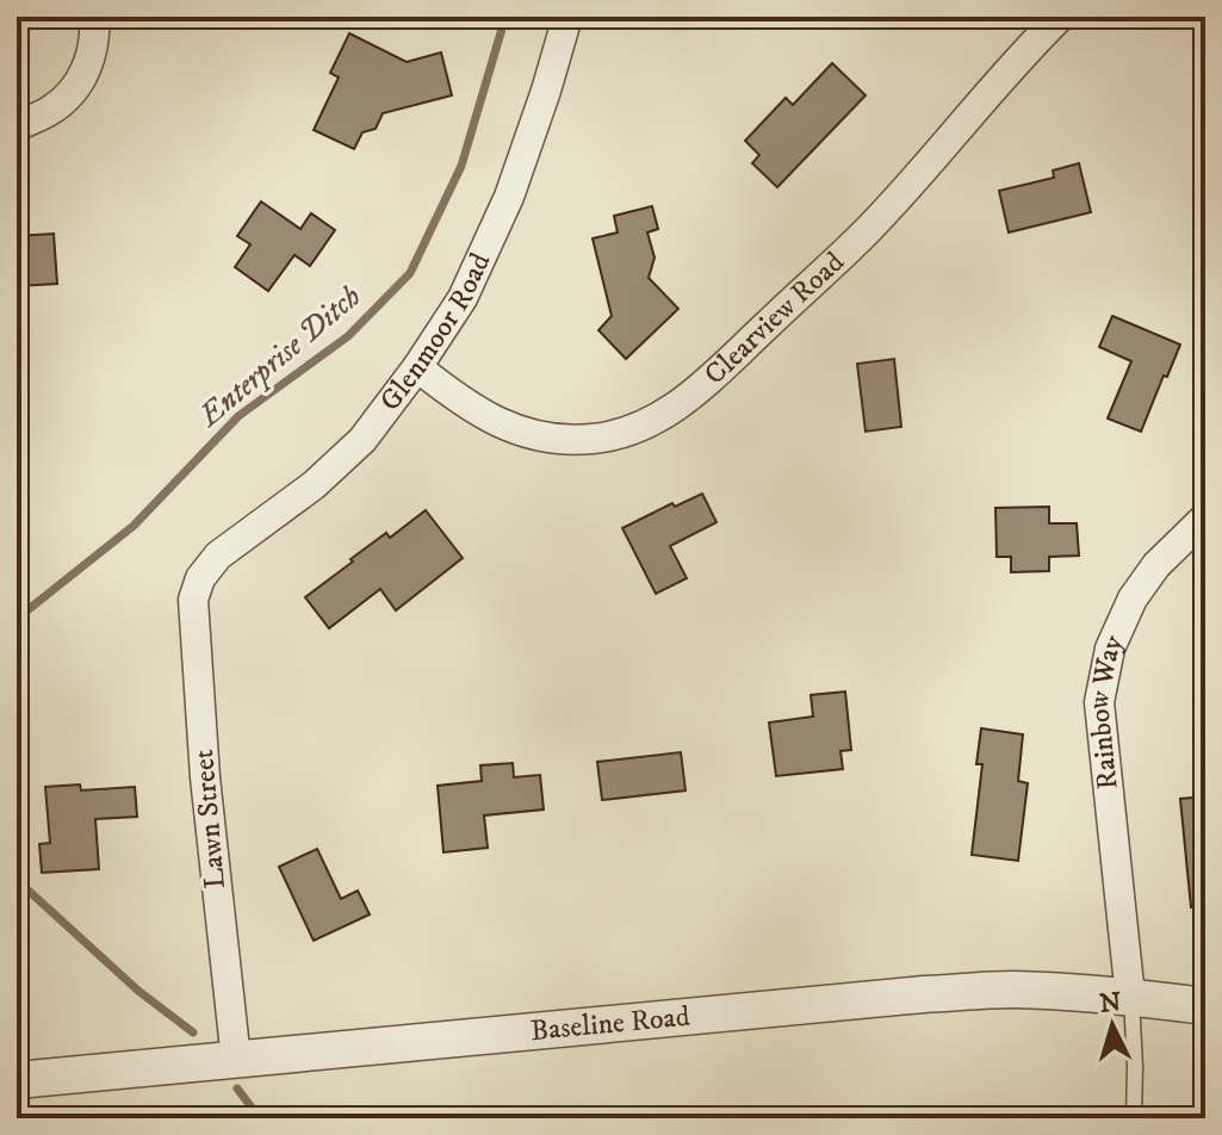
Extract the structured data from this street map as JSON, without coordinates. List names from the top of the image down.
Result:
{
  "streets": {
    "street": [
      "Clearview Road",
      "Glenmoor Road",
      "Rainbow Way",
      "Lawn Street",
      "Baseline Road"
    ]
  },
  "crossings": [
    ["Clearview Road", "Glenmoor Road"],
    ["Glenmoor Road", "Lawn Street"],
    ["Rainbow Way", "Baseline Road"],
    ["Lawn Street", "Baseline Road"]
  ],
  "water": ["Enterprise Ditch"],
  "north": "top"
}
